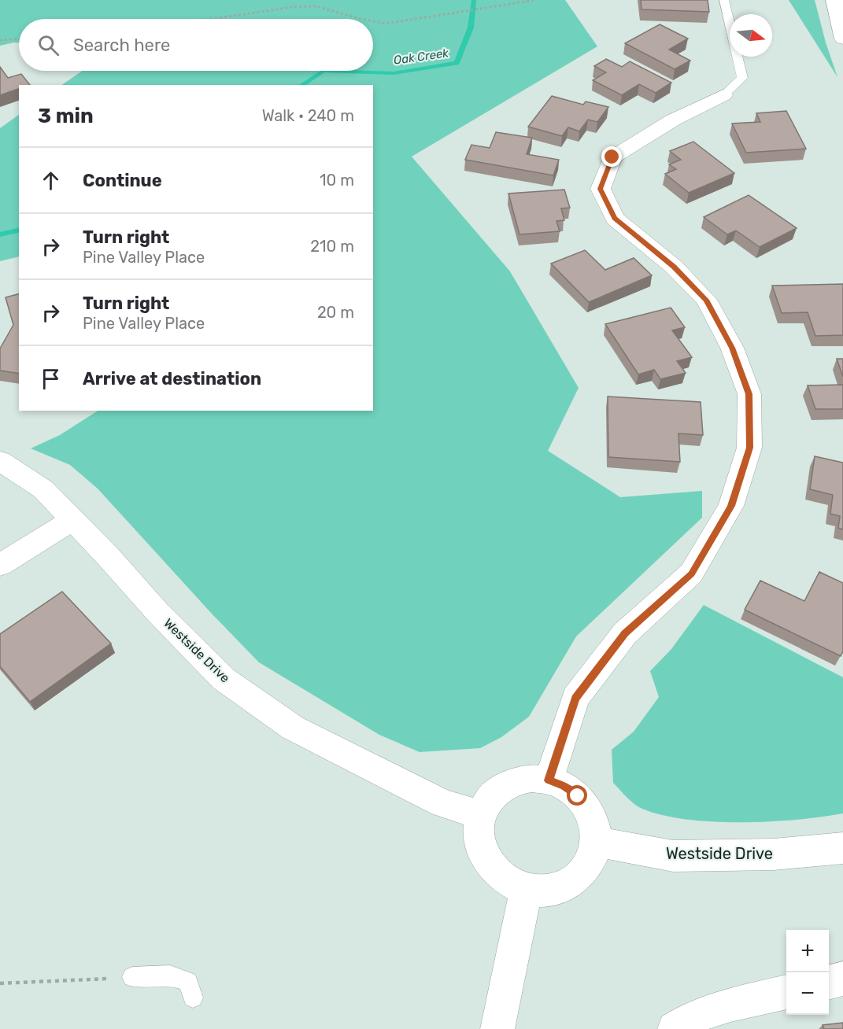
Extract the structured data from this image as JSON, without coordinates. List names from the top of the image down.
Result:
{
  "streets": {
    "street": ["Westside Drive"]
  },
  "water": ["Oak Creek"],
  "north": "right",
  "page": {
    "search": "Search here",
    "heading": ["3 min", "Walk · 240 m"],
    "list": [
      ["Continue", "10 m"],
      ["Turn right", "Pine Valley Place", "210 m"],
      ["Turn right", "Pine Valley Place", "20 m"],
      "Arrive at destination"
    ],
    "map_buttons": ["+", "−"]
  }
}
